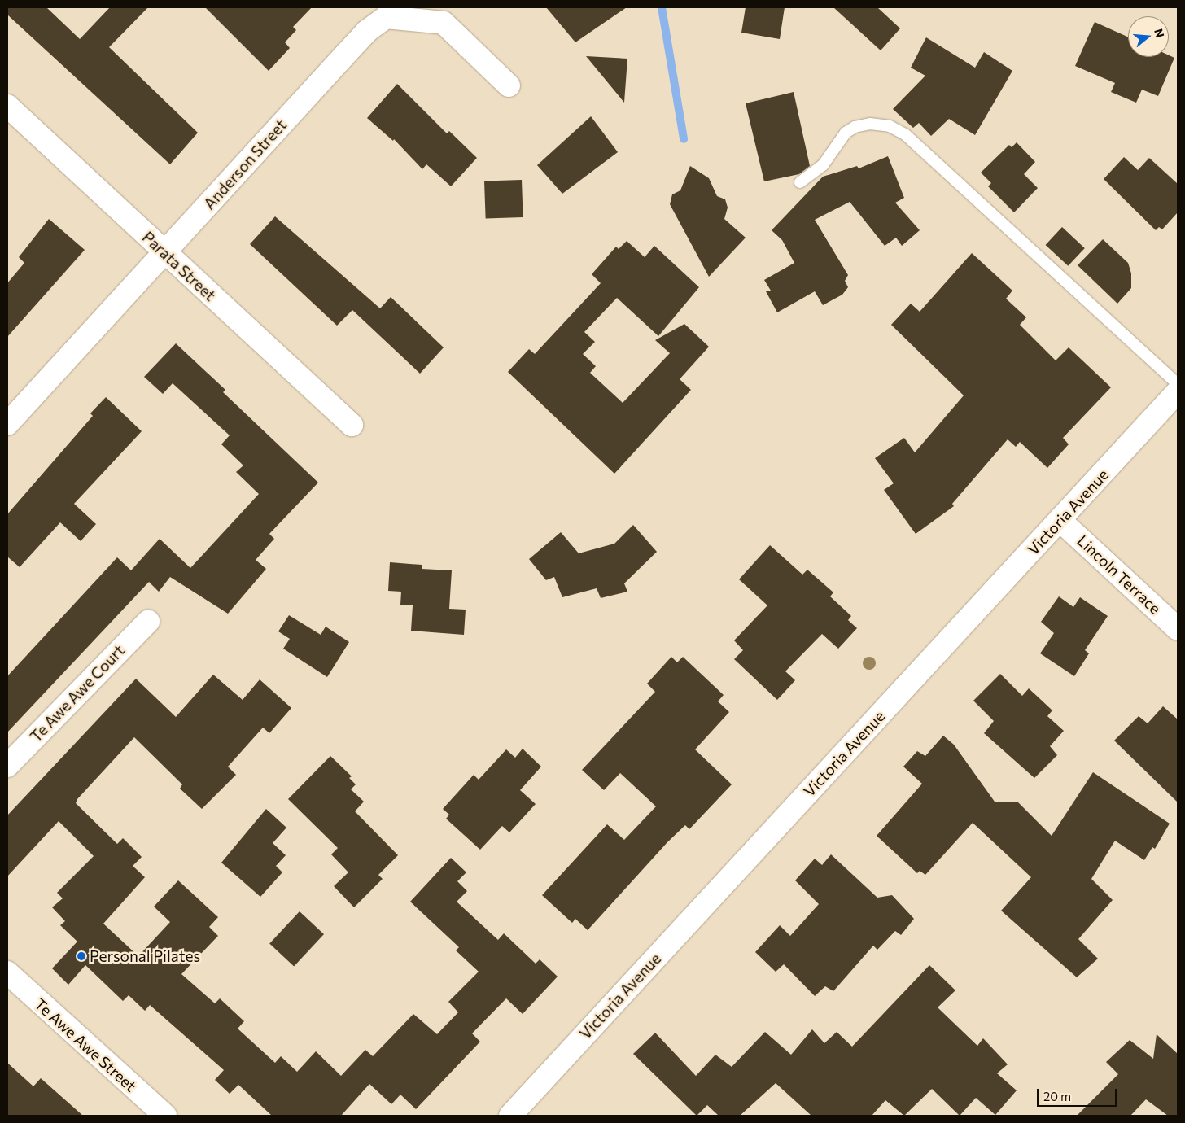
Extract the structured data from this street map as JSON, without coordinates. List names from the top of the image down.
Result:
{
  "streets": {
    "street": [
      "Anderson Street",
      "Parata Street",
      "Victoria Avenue",
      "Lincoln Terrace",
      "Te Awe Awe Court",
      "Te Awe Awe Street"
    ]
  },
  "crossings": [
    ["Anderson Street", "Parata Street"],
    ["Victoria Avenue", "Lincoln Terrace"]
  ],
  "places": ["Personal Pilates"],
  "scale_bar": "20 m",
  "north": "right"
}
